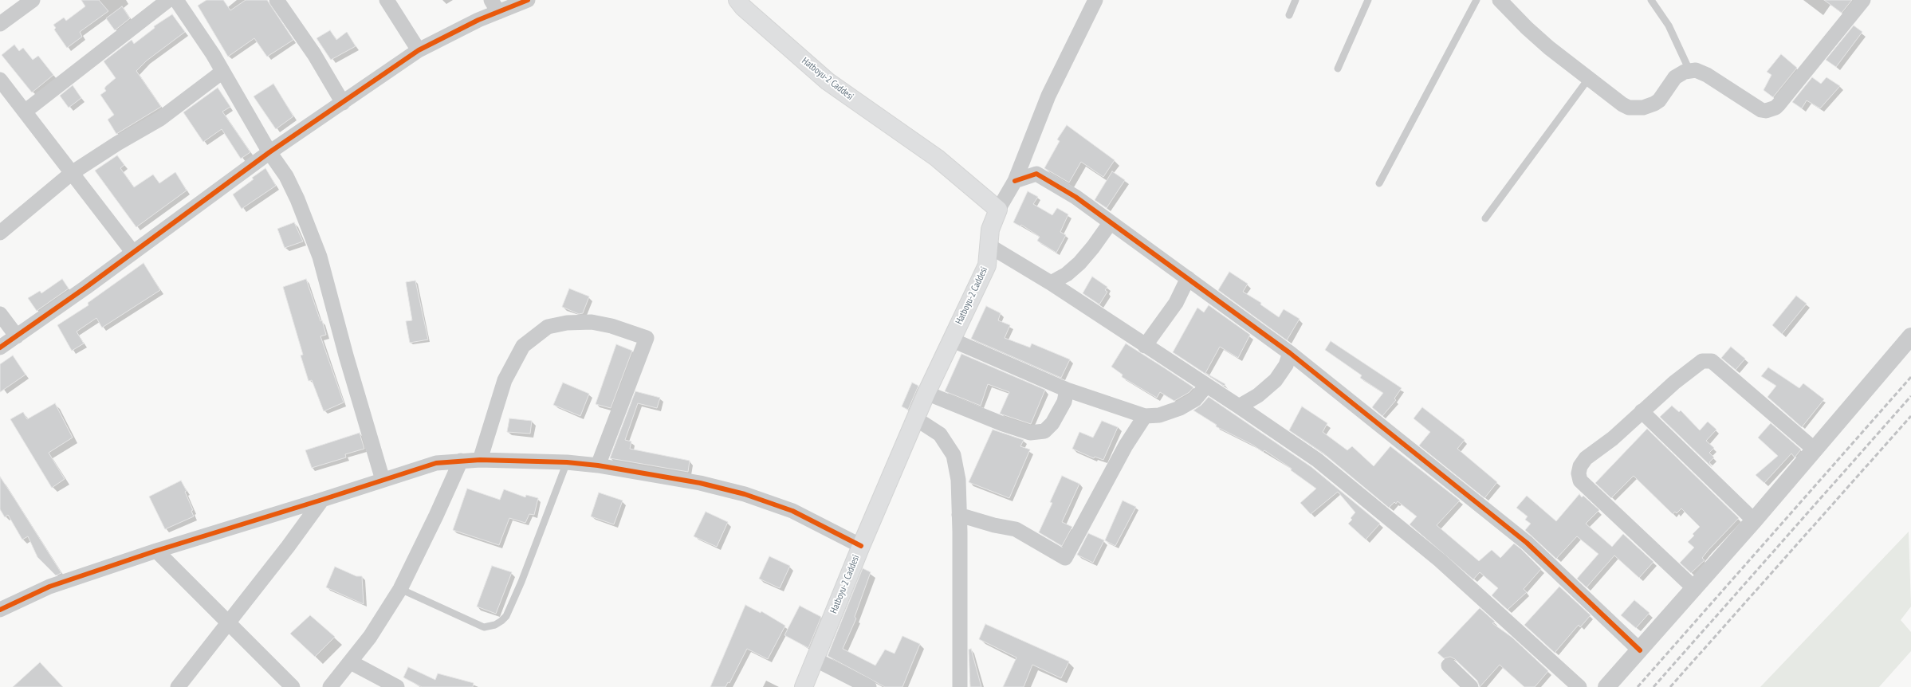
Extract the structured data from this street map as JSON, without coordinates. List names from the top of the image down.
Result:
{
  "streets": {
    "main road": ["Hatboyu-2 Caddesi"]
  }
}
